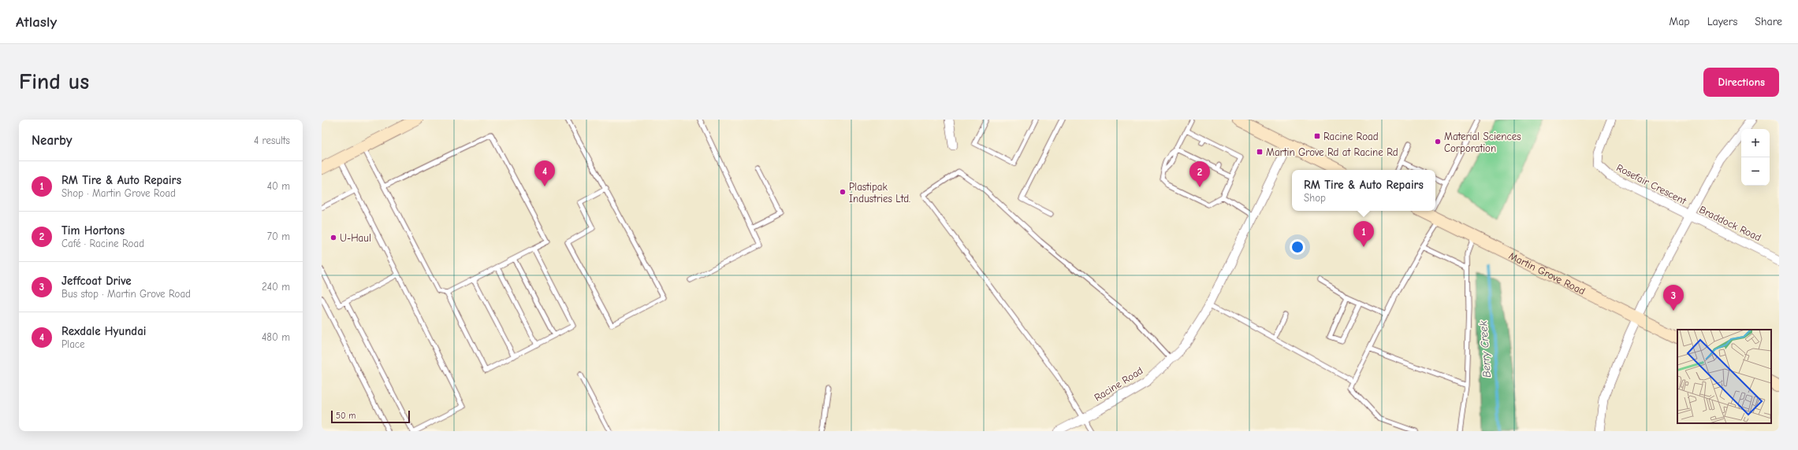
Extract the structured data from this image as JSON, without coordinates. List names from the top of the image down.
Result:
{
  "streets": {
    "main road": ["Martin Grove Road"],
    "street": ["Rosefair Crescent", "Braddock Road", "Racine Road"]
  },
  "crossings": [
    ["Rosefair Crescent", "Braddock Road"]
  ],
  "water": ["Berry Creek"],
  "places": {
    "transit": ["Racine Road", "Martin Grove Rd at Racine Rd"],
    "other": ["Material Sciences Corporation", "Plastipak Industries Ltd.", "U-Haul"]
  },
  "scale_bar": "50 m",
  "page": {
    "header": "Atlasly",
    "nav": ["Map", "Layers", "Share"],
    "buttons": "Directions",
    "title": "Find us",
    "heading": ["Nearby", "4 results"],
    "map_buttons": ["+", "−"],
    "list": [
      {
        "mark": "1",
        "name": "RM Tire & Auto Repairs",
        "note": "Shop · Martin Grove Road",
        "value": "40 m"
      },
      {
        "mark": "2",
        "name": "Tim Hortons",
        "note": "Café · Racine Road",
        "value": "70 m"
      },
      {
        "mark": "3",
        "name": "Jeffcoat Drive",
        "note": "Bus stop · Martin Grove Road",
        "value": "240 m"
      },
      {
        "mark": "4",
        "name": "Rexdale Hyundai",
        "note": "Place",
        "value": "480 m"
      }
    ],
    "pins": [
      "4",
      "2",
      "1",
      "3"
    ],
    "popup": ["RM Tire & Auto Repairs", "Shop"],
    "scale": "50 m"
  }
}
